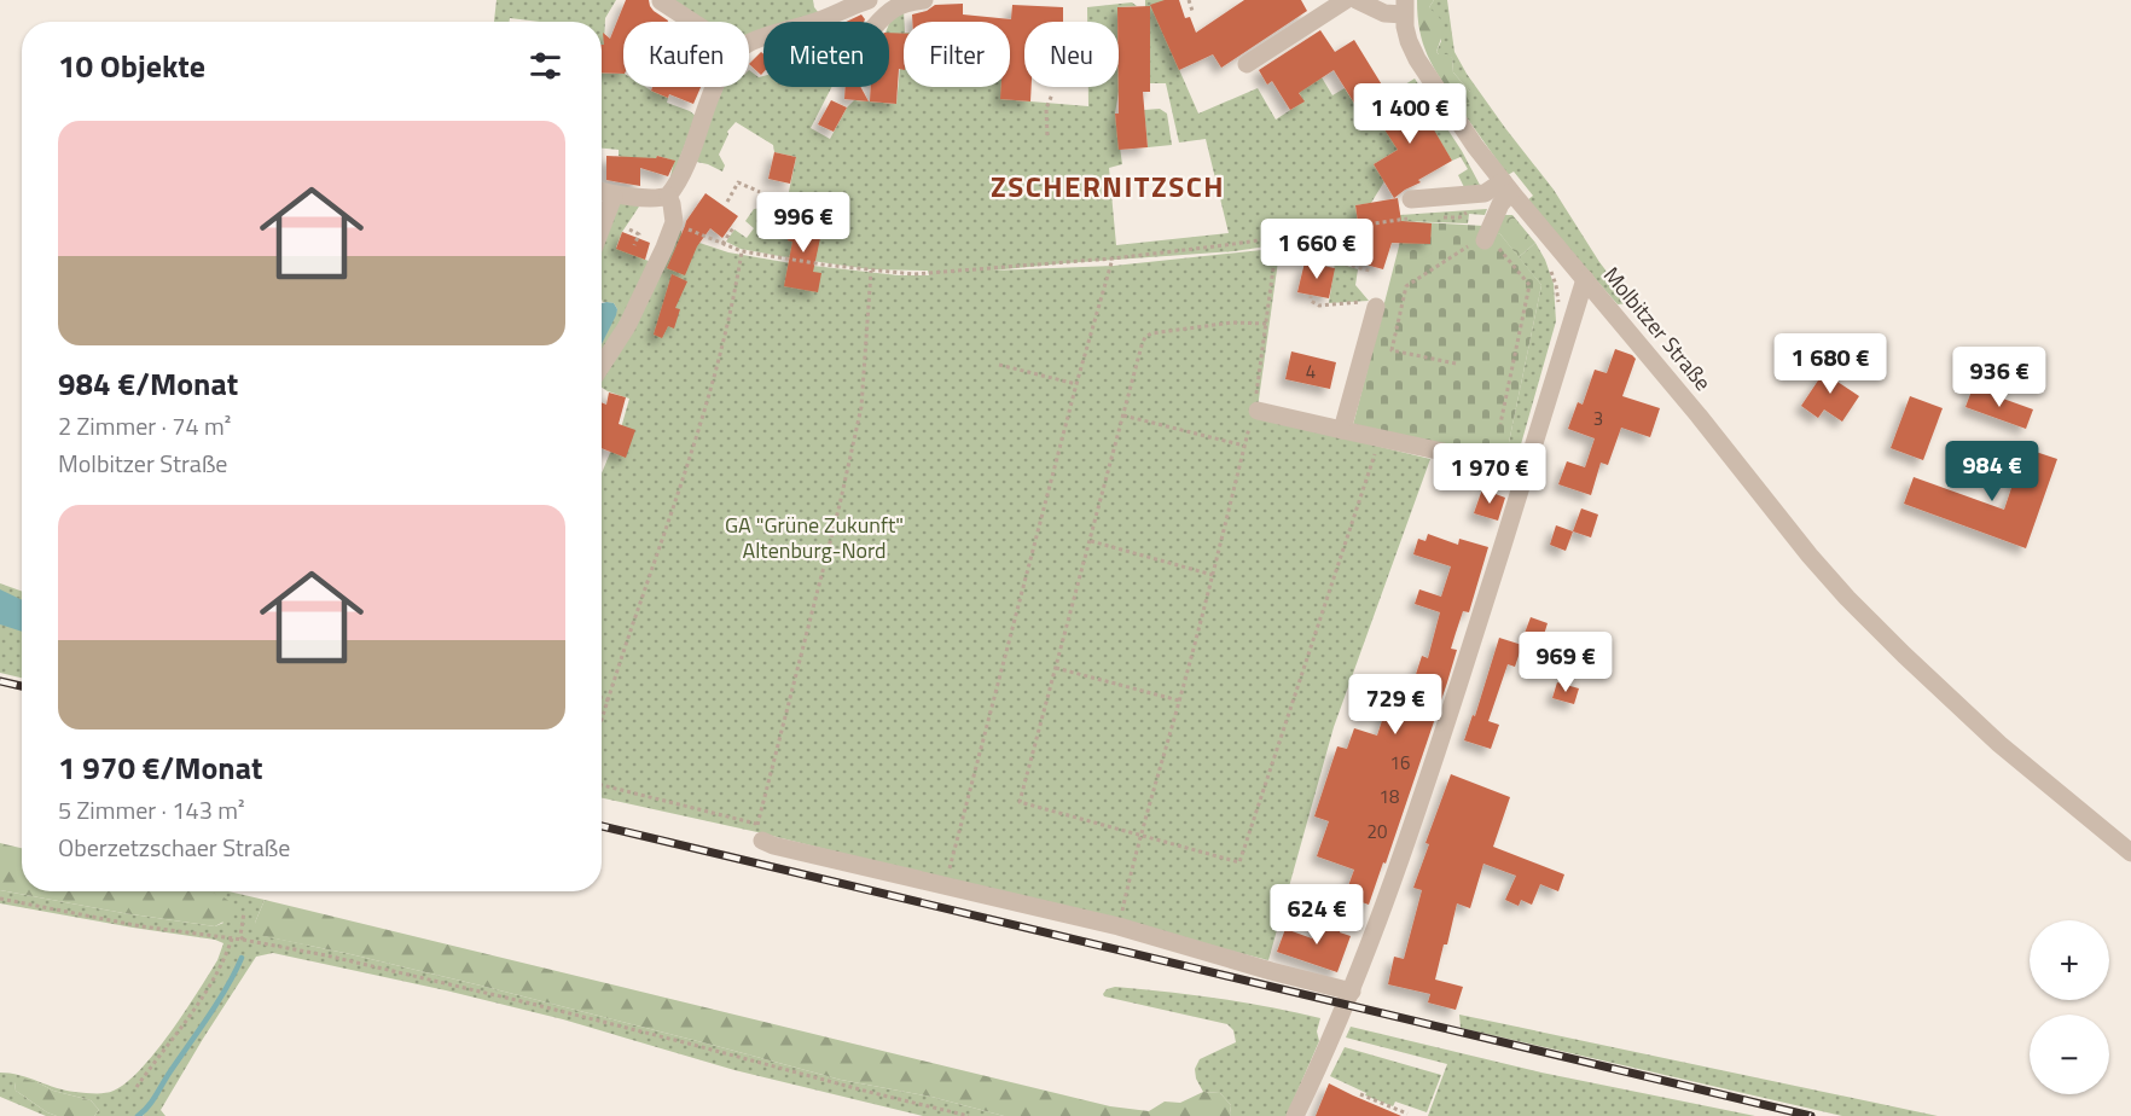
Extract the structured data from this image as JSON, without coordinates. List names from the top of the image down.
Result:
{
  "streets": {
    "street": ["Molbitzer Straße"]
  },
  "districts": ["ZSCHERNITZSCH"],
  "parks": ["GA \"Grüne Zukunft\" Altenburg-Nord"],
  "house_numbers": [
    "4",
    "3",
    "16",
    "18",
    "20"
  ],
  "page": {
    "chip": [
      "Kaufen",
      "Mieten",
      "Filter",
      "Neu"
    ],
    "heading": "10 Objekte",
    "price": [
      "1 400 €",
      "996 €",
      "1 660 €",
      "1 680 €",
      "936 €",
      "984 €",
      "1 970 €",
      "969 €",
      "729 €",
      "624 €"
    ],
    "list": [
      {
        "name": "984 €/Monat",
        "note": "2 Zimmer · 74 m² · Molbitzer Straße"
      },
      {
        "name": "1 970 €/Monat",
        "note": "5 Zimmer · 143 m² · Oberzetzschaer Straße"
      }
    ],
    "map_buttons": ["+", "−"]
  }
}
